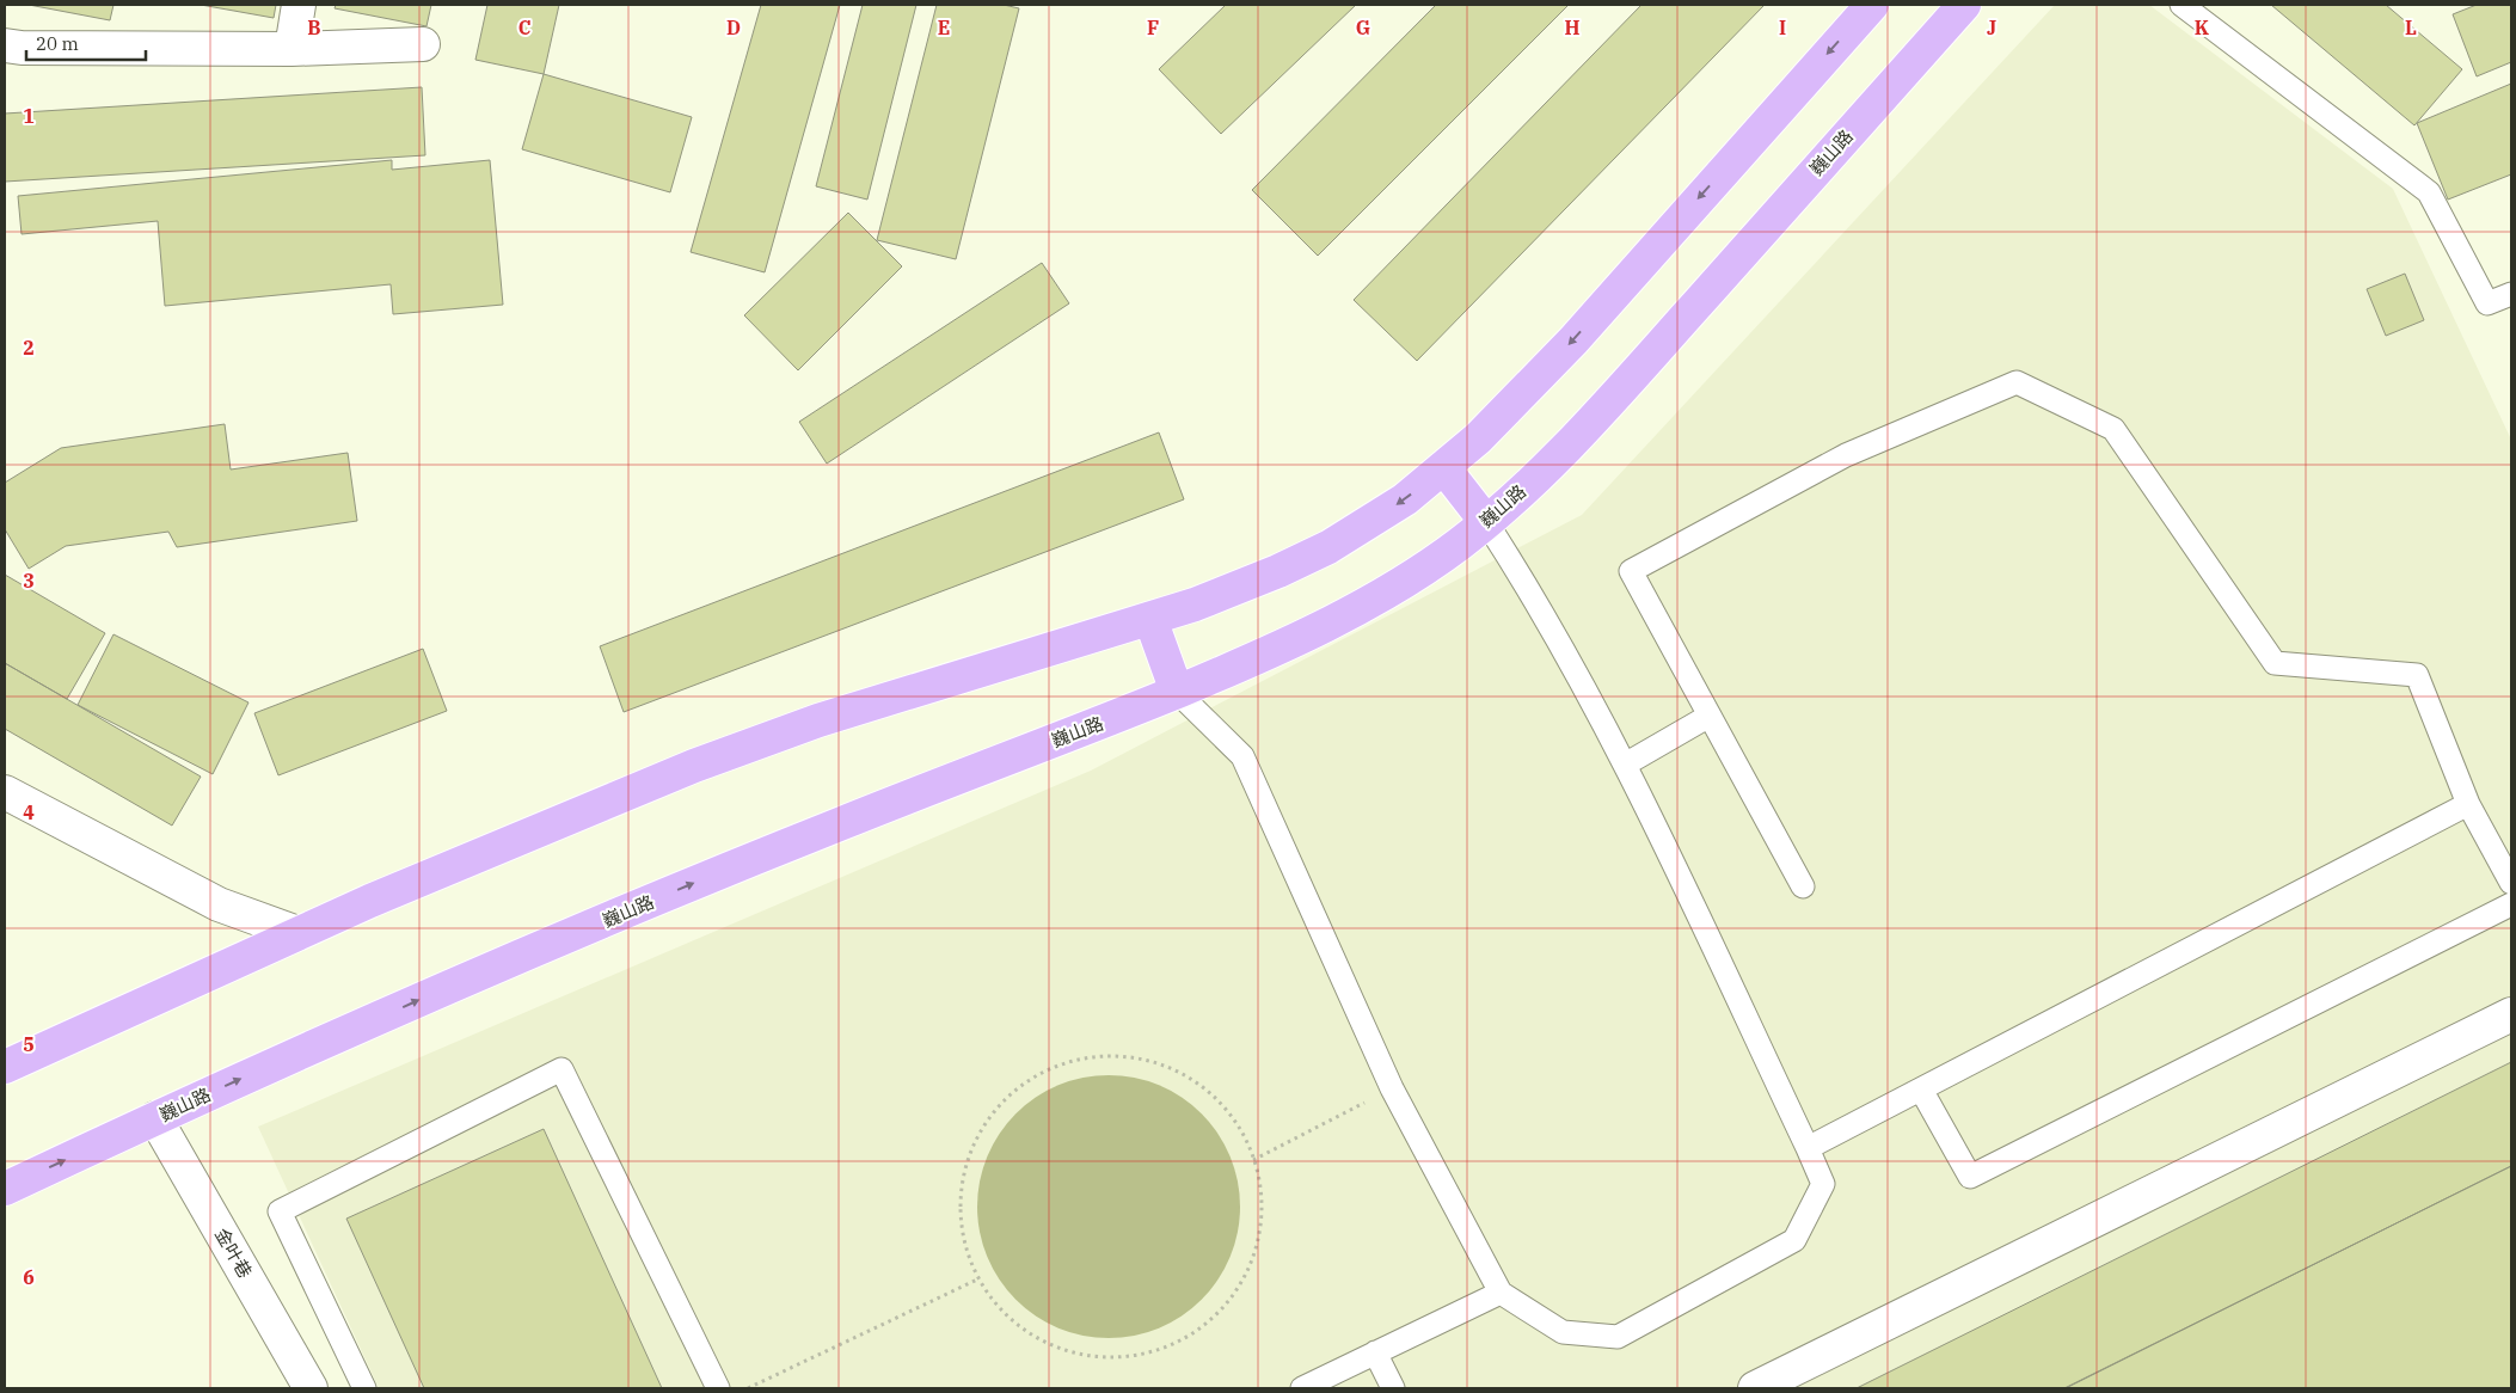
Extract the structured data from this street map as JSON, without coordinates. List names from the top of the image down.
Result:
{
  "streets": {
    "highway": ["巍山路"],
    "street": ["金叶巷"]
  },
  "crossings": [
    ["巍山路", "金叶巷"]
  ],
  "scale_bar": "20 m",
  "grid": {
    "columns": [
      "B",
      "C",
      "D",
      "E",
      "F",
      "G",
      "H",
      "I",
      "J",
      "K",
      "L"
    ],
    "rows": [
      "1",
      "2",
      "3",
      "4",
      "5",
      "6"
    ]
  }
}
